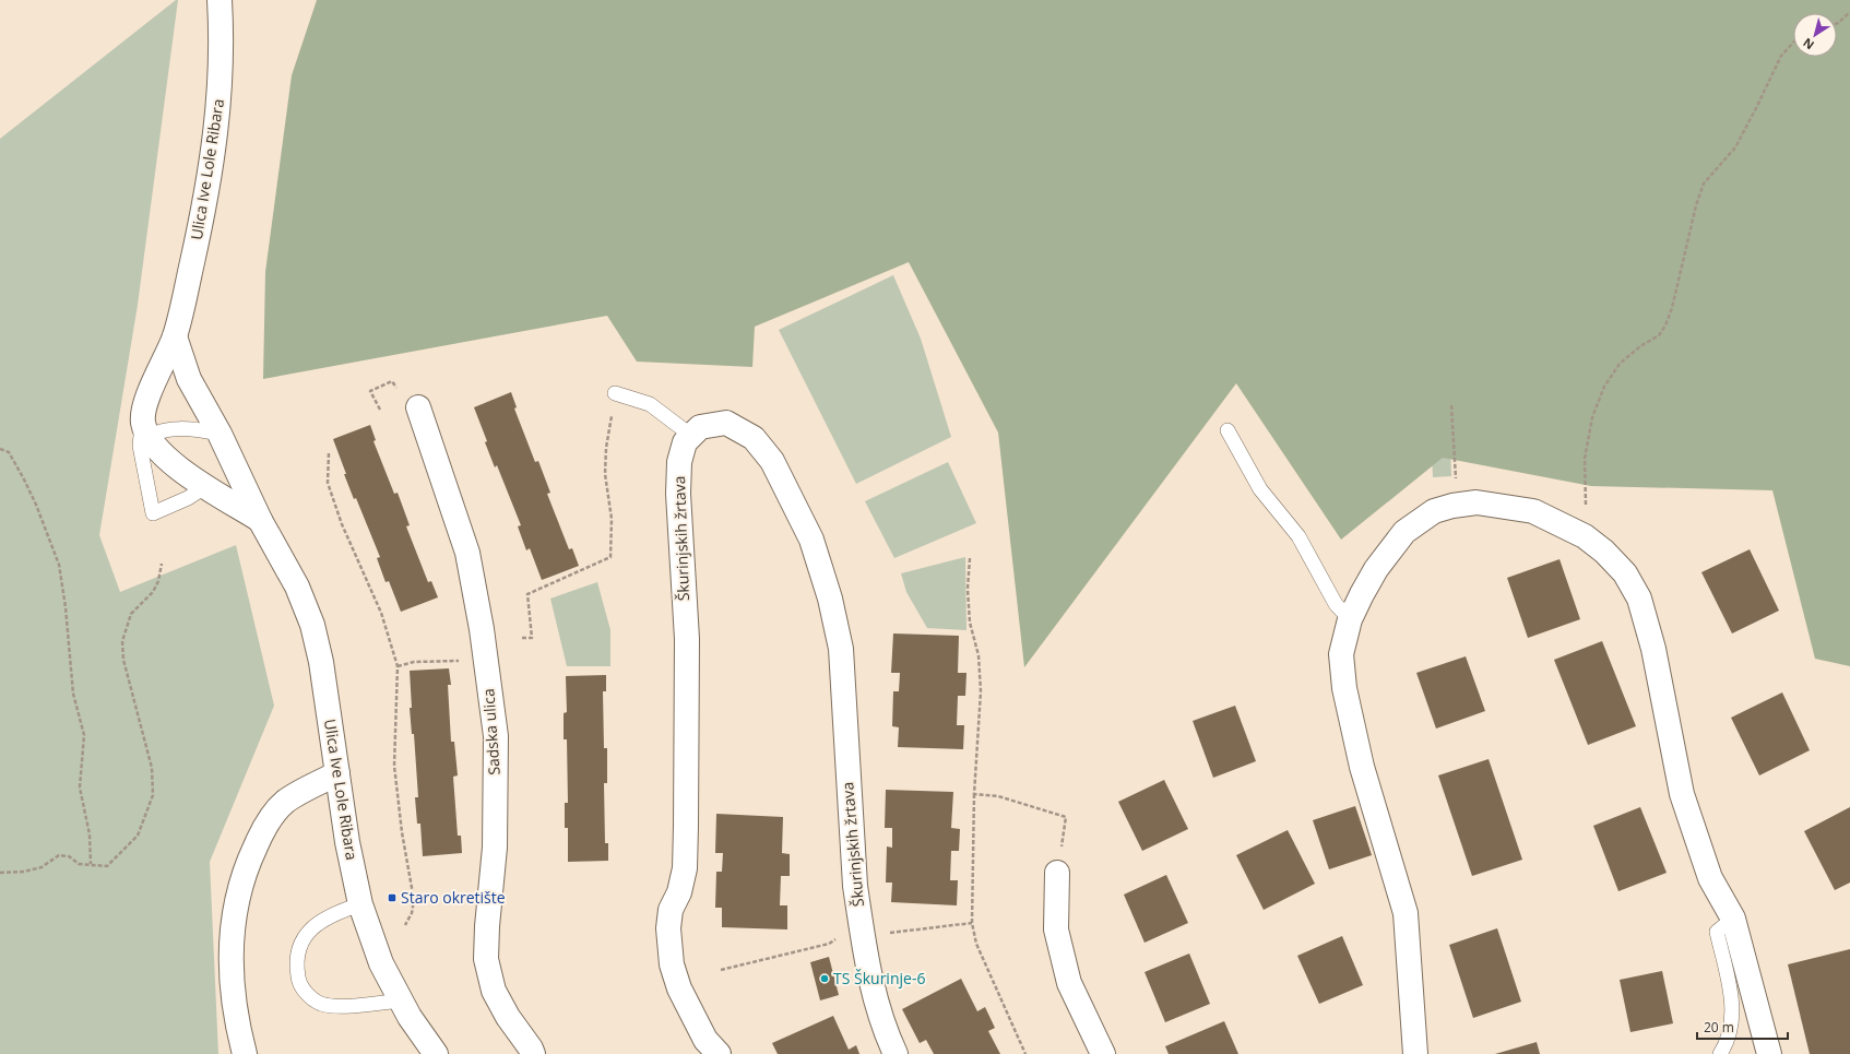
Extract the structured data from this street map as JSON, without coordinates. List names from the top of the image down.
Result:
{
  "streets": {
    "street": ["Ulica Ive Lole Ribara", "Škurinjskih žrtava", "Sadska ulica"]
  },
  "places": {
    "transit": ["Staro okretište"],
    "other": ["TS Škurinje-6"]
  },
  "scale_bar": "20 m",
  "north": "bottom left"
}
